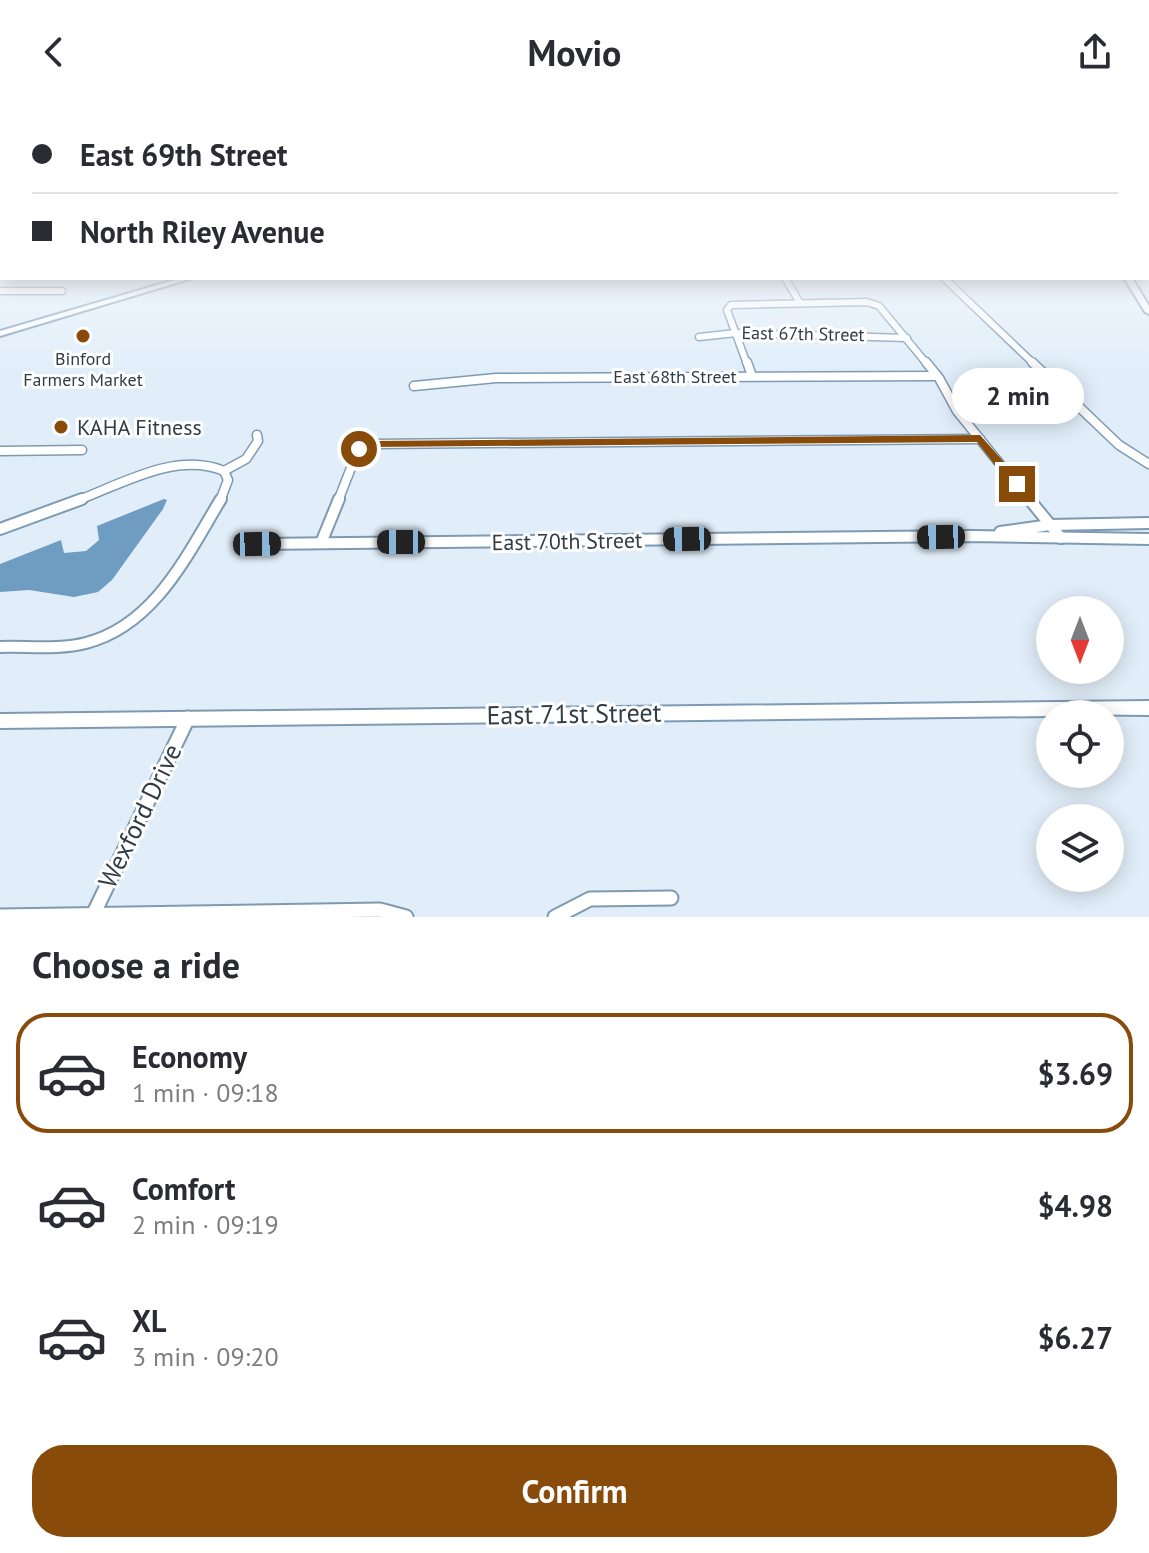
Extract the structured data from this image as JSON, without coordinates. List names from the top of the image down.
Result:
{
  "streets": {
    "main road": ["East 71st Street"],
    "street": [
      "East 67th Street",
      "East 68th Street",
      "East 70th Street",
      "Wexford Drive"
    ]
  },
  "crossings": [
    ["East 71st Street", "Wexford Drive"]
  ],
  "places": ["Binford Farmers Market", "KAHA Fitness"],
  "north": "bottom",
  "page": {
    "header": "Movio",
    "banner": ["East 69th Street", "North Riley Avenue"],
    "bubble": "2 min",
    "heading": "Choose a ride",
    "list": [
      {
        "name": "Economy",
        "note": "1 min · 09:18",
        "value": "$3.69"
      },
      {
        "name": "Comfort",
        "note": "2 min · 09:19",
        "value": "$4.98"
      },
      {
        "name": "XL",
        "note": "3 min · 09:20",
        "value": "$6.27"
      }
    ],
    "buttons": "Confirm"
  }
}
